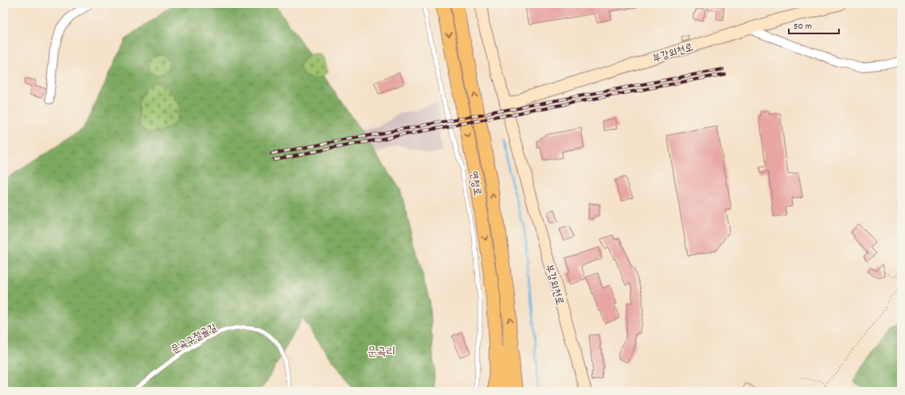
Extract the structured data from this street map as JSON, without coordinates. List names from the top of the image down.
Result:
{
  "streets": {
    "main road": ["부강외천로", "연청로"],
    "lane": ["문곡구절골길"]
  },
  "districts": ["문곡리"],
  "scale_bar": "50 m"
}
